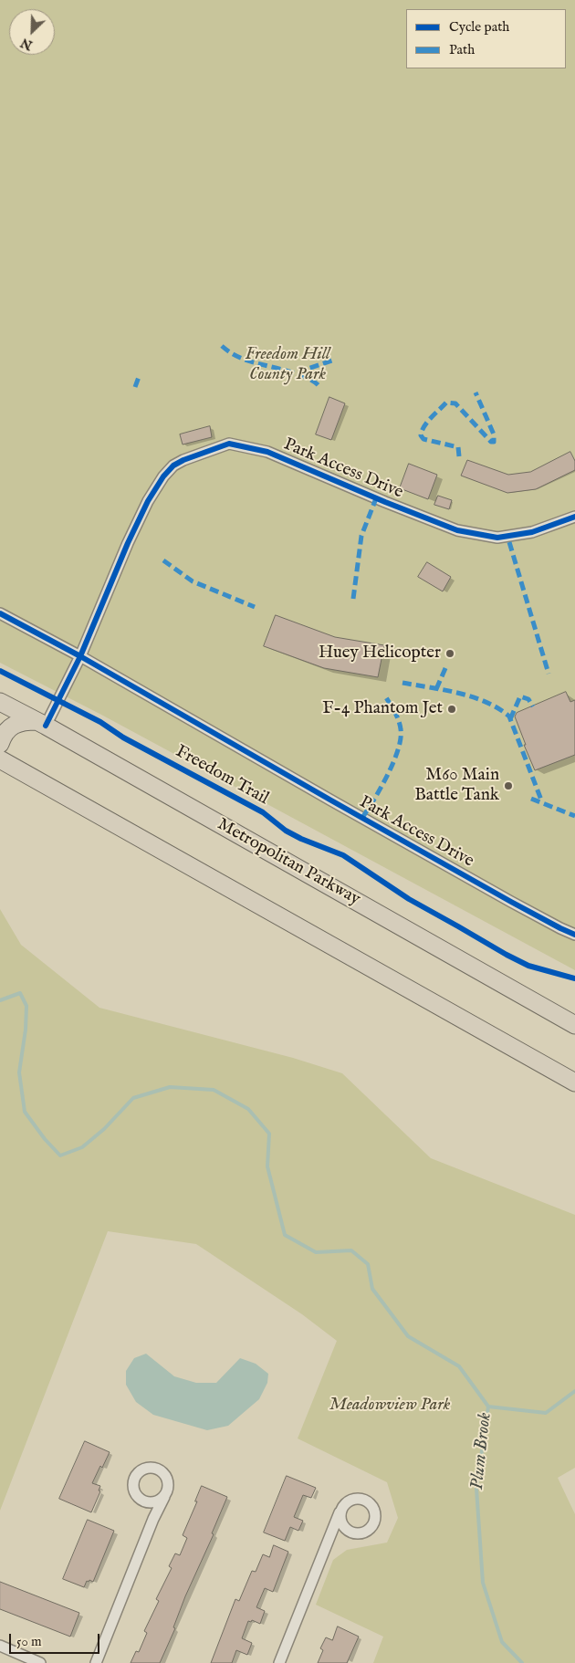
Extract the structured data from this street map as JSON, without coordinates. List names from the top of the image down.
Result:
{
  "streets": {
    "main road": ["Metropolitan Parkway"],
    "street": ["Park Access Drive"],
    "cycle path": ["Freedom Trail"]
  },
  "crossings": [
    ["Park Access Drive", "Metropolitan Parkway"]
  ],
  "water": ["Plum Brook"],
  "parks": ["Freedom Hill County Park", "Meadowview Park"],
  "places": ["Huey Helicopter", "F-4 Phantom Jet", "M60 Main Battle Tank"],
  "legend": ["Cycle path", "Path"],
  "scale_bar": "50 m",
  "north": "bottom left"
}
